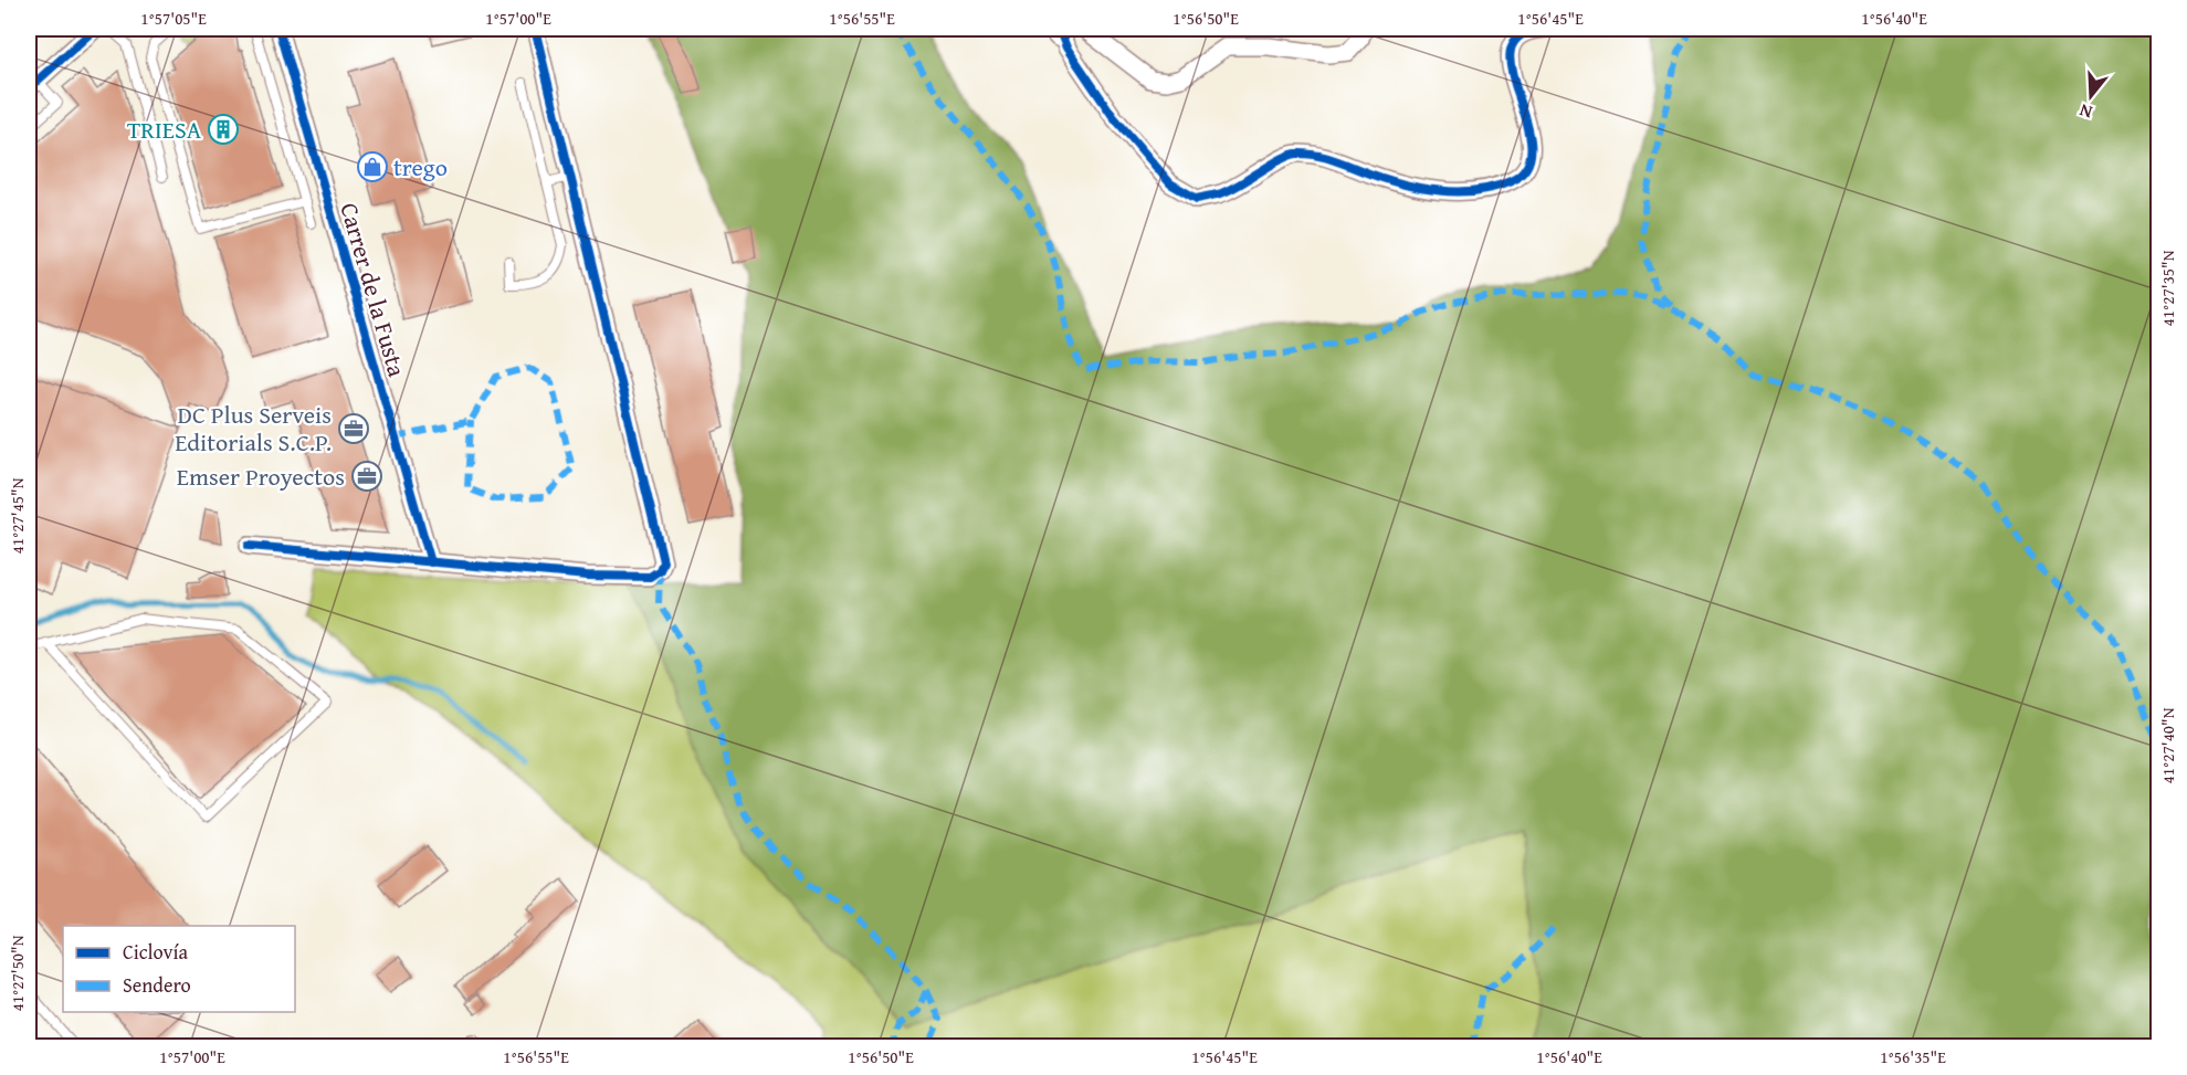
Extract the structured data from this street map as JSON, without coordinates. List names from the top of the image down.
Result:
{
  "streets": {
    "street": ["Carrer de la Fusta"]
  },
  "places": {
    "building": ["TRIESA"],
    "shop": ["trego"],
    "office": ["DC Plus Serveis Editorials S.C.P.", "Emser Proyectos"]
  },
  "legend": ["Ciclovía", "Sendero"],
  "north": "bottom",
  "coordinates": [
    "1°57'05\"E",
    "1°57'00\"E",
    "1°56'55\"E",
    "1°56'50\"E",
    "1°56'45\"E",
    "1°56'40\"E",
    "41°27'35\"N",
    "41°27'45\"N",
    "41°27'40\"N",
    "41°27'50\"N",
    "1°56'35\"E"
  ]
}
